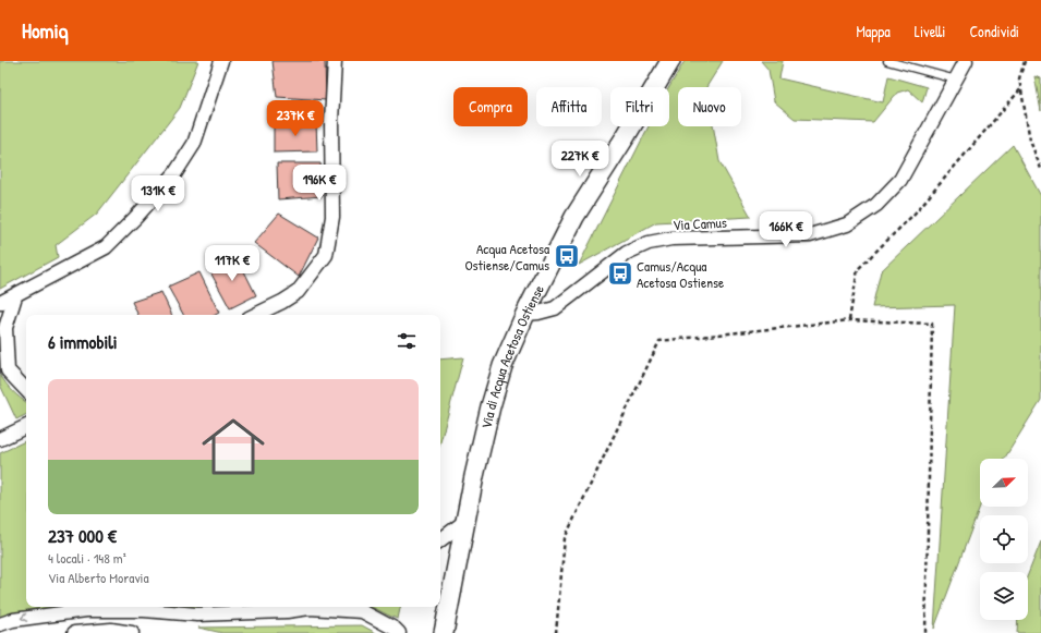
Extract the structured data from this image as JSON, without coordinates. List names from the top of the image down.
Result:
{
  "streets": {
    "street": ["Via Camus", "Via di Acqua Acetosa Ostiense"]
  },
  "crossings": [
    ["Via Camus", "Via di Acqua Acetosa Ostiense"]
  ],
  "places": {
    "bus stop": ["Acqua Acetosa Ostiense/Camus", "Camus/Acqua Acetosa Ostiense"]
  },
  "north": "top right",
  "page": {
    "header": "Homiq",
    "nav": ["Mappa", "Livelli", "Condividi"],
    "chip": [
      "Compra",
      "Affitta",
      "Filtri",
      "Nuovo"
    ],
    "price": [
      "237K €",
      "227K €",
      "196K €",
      "131K €",
      "166K €",
      "117K €"
    ],
    "heading": "6 immobili",
    "list": [
      {
        "name": "237 000 €",
        "note": "4 locali · 148 m² · Via Alberto Moravia"
      }
    ]
  }
}
